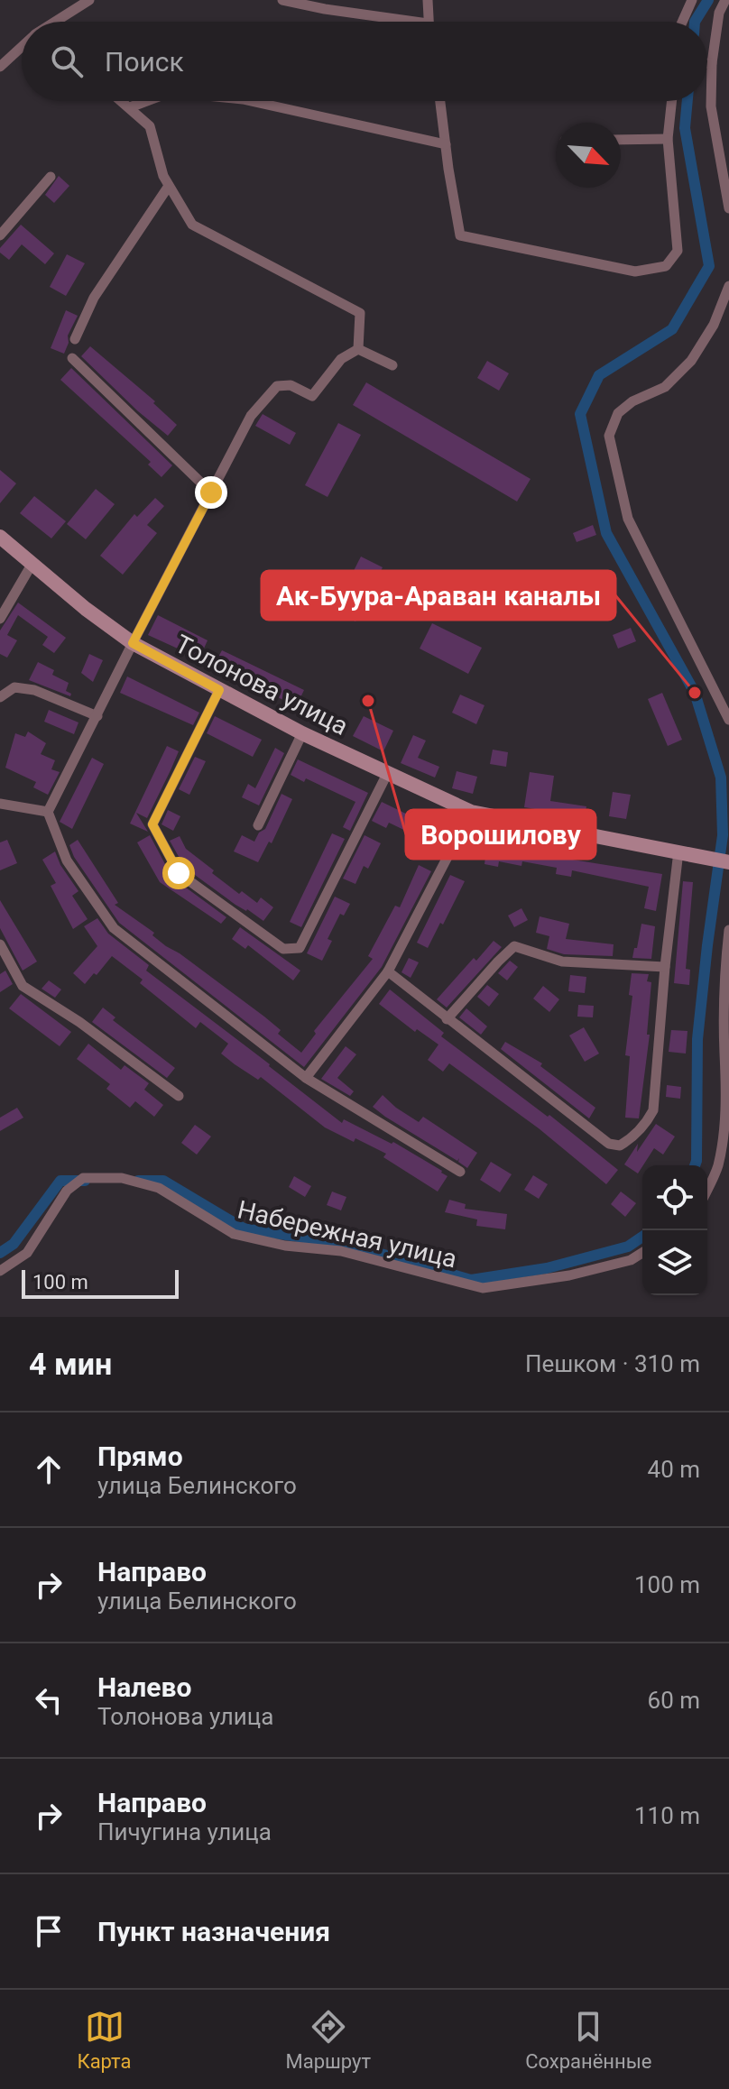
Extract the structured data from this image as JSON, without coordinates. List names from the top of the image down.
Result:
{
  "streets": {
    "main road": ["Толонова улица"],
    "street": ["Набережная улица"]
  },
  "places": ["Ак-Буура-Араван каналы", "Ворошилову"],
  "scale_bar": "100 m",
  "north": "bottom right",
  "page": {
    "search": "Поиск",
    "scale": "100 m",
    "heading": ["4 мин", "Пешком · 310 m"],
    "list": [
      ["Прямо", "улица Белинского", "40 m"],
      ["Направо", "улица Белинского", "100 m"],
      ["Налево", "Толонова улица", "60 m"],
      ["Направо", "Пичугина улица", "110 m"],
      "Пункт назначения"
    ],
    "nav": ["Карта", "Маршрут", "Сохранённые"]
  }
}
